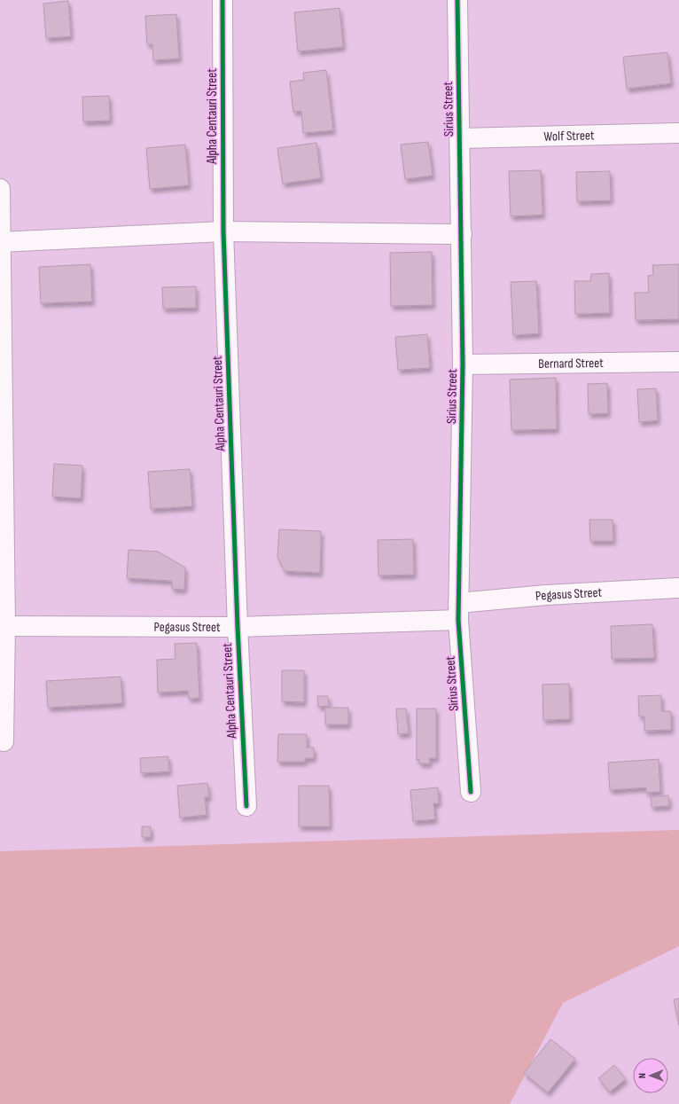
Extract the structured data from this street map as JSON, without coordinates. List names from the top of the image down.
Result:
{
  "streets": {
    "street": [
      "Sirius Street",
      "Alpha Centauri Street",
      "Wolf Street",
      "Bernard Street",
      "Pegasus Street"
    ]
  },
  "crossings": [
    ["Sirius Street", "Wolf Street"],
    ["Sirius Street", "Bernard Street"],
    ["Sirius Street", "Pegasus Street"],
    ["Alpha Centauri Street", "Pegasus Street"]
  ],
  "north": "left"
}
